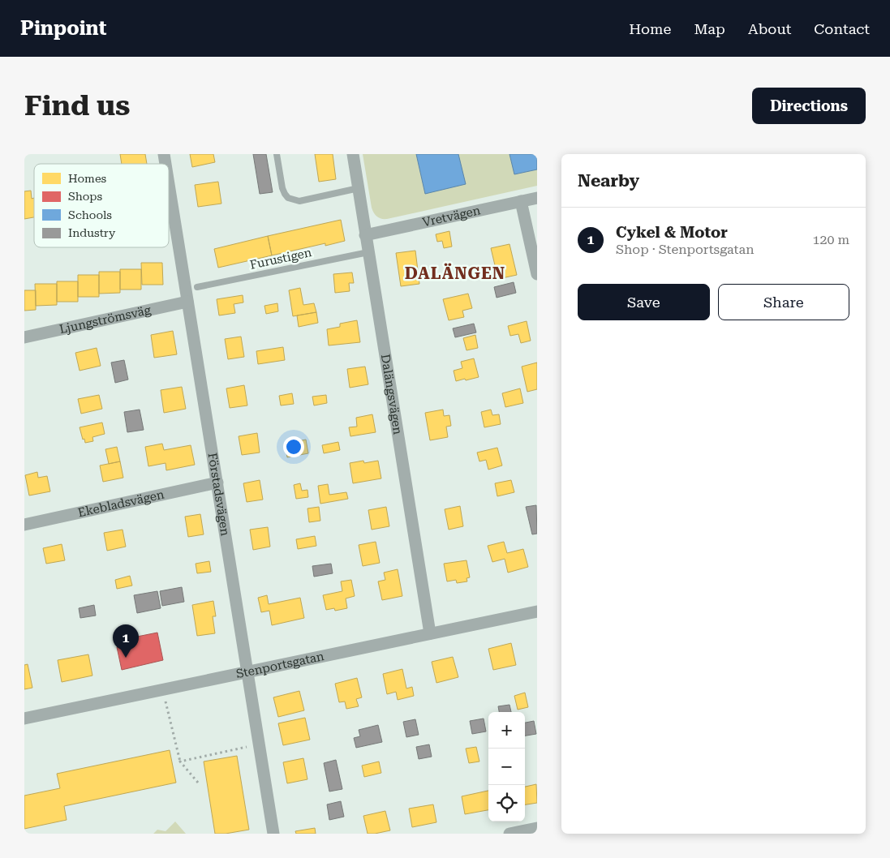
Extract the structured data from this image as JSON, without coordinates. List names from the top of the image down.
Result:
{
  "streets": {
    "street": [
      "Vretvägen",
      "Ljungströmsväg",
      "Dalängsvägen",
      "Förstadsvägen",
      "Ekebladsvägen",
      "Stenportsgatan"
    ],
    "lane": ["Furustigen"]
  },
  "crossings": [
    ["Vretvägen", "Dalängsvägen"],
    ["Furustigen", "Dalängsvägen"],
    ["Ljungströmsväg", "Förstadsvägen"],
    ["Dalängsvägen", "Stenportsgatan"],
    ["Förstadsvägen", "Ekebladsvägen"],
    ["Förstadsvägen", "Stenportsgatan"]
  ],
  "districts": ["DALÄNGEN"],
  "legend": [
    "Homes",
    "Shops",
    "Schools",
    "Industry"
  ],
  "page": {
    "header": "Pinpoint",
    "nav": [
      "Home",
      "Map",
      "About",
      "Contact"
    ],
    "buttons": [
      "Directions",
      ["Save", "Share"]
    ],
    "title": "Find us",
    "heading": "Nearby",
    "list": [
      {
        "mark": "1",
        "name": "Cykel & Motor",
        "note": "Shop · Stenportsgatan",
        "value": "120 m"
      }
    ],
    "pins": "1",
    "map_buttons": ["+", "−"]
  }
}
